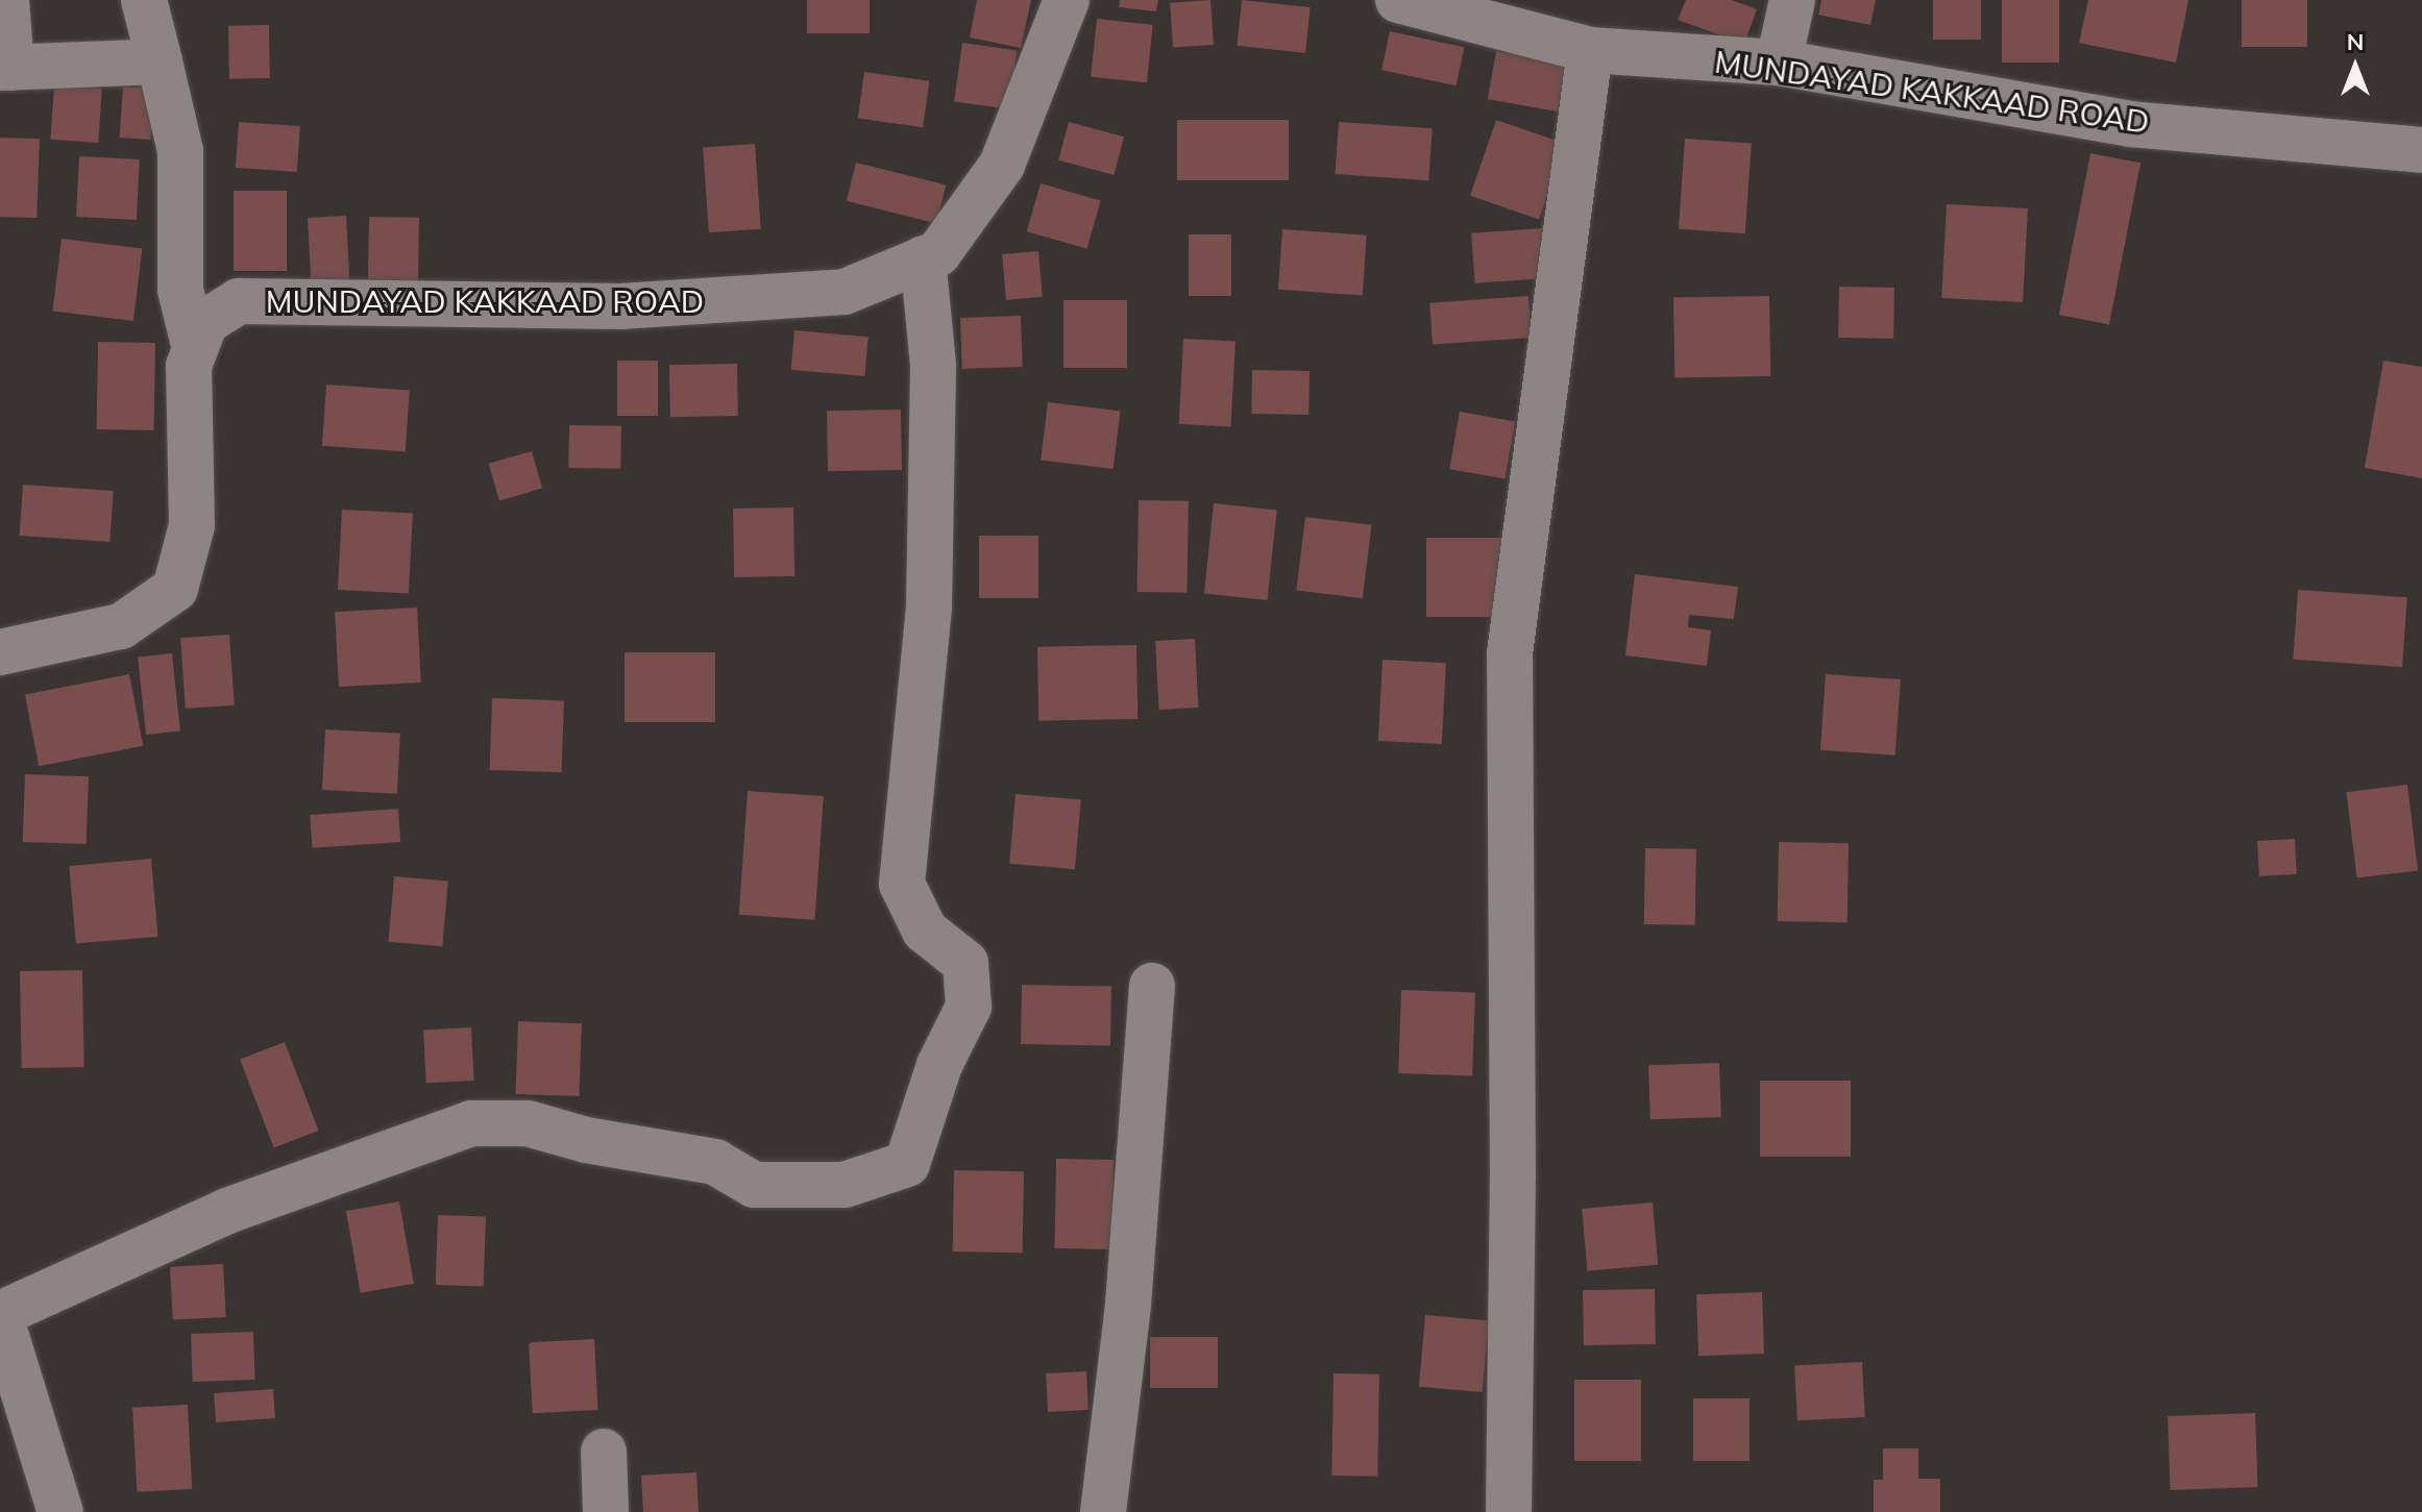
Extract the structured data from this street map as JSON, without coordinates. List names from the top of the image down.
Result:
{
  "streets": {
    "street": ["MUNDAYAD KAKKAAD ROAD"]
  },
  "north": "top"
}
